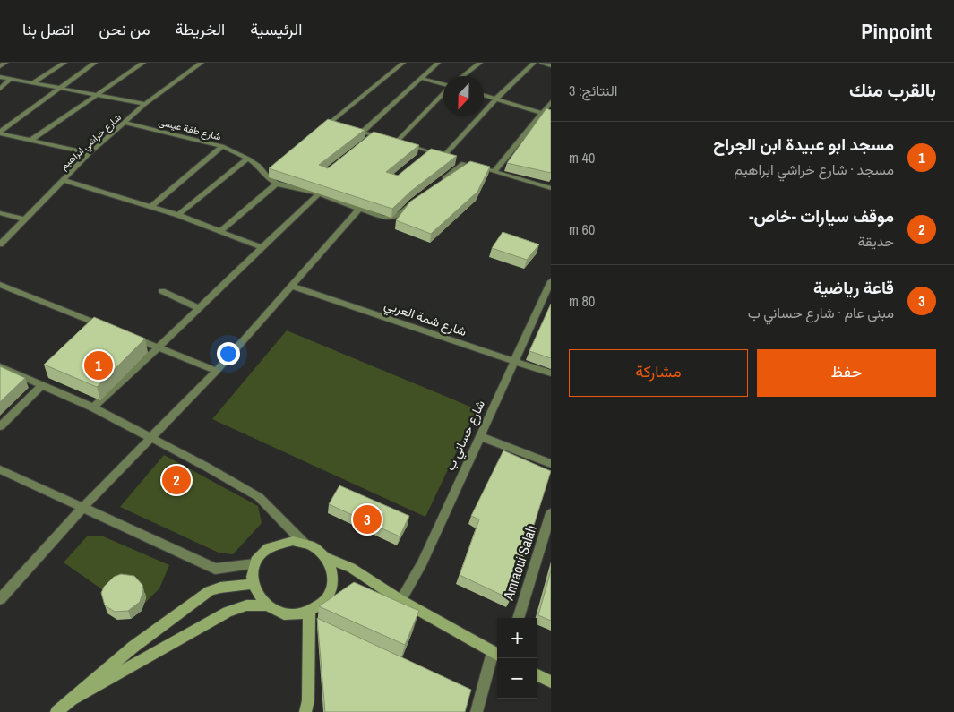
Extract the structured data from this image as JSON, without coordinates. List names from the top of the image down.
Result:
{
  "streets": {
    "street": [
      "شارع طفة عيسى",
      "شارع خراشي ابراهيم",
      "شارع شمة العربي",
      "شارع حساني ب",
      "Amraoui Salah"
    ]
  },
  "crossings": [
    ["شارع طفة عيسى", "شارع خراشي ابراهيم"],
    ["شارع شمة العربي", "شارع حساني ب"]
  ],
  "north": "bottom",
  "page": {
    "header": "Pinpoint",
    "nav": [
      "الرئيسية",
      "الخريطة",
      "من نحن",
      "اتصل بنا"
    ],
    "heading": ["بالقرب منك", "النتائج: 3"],
    "list": [
      {
        "mark": "1",
        "name": "مسجد ابو عبيدة ابن الجراح",
        "note": "مسجد · شارع خراشي ابراهيم",
        "value": "40 m"
      },
      {
        "mark": "2",
        "name": "موقف سيارات -خاص-",
        "note": "حديقة",
        "value": "60 m"
      },
      {
        "mark": "3",
        "name": "قاعة رياضية",
        "note": "مبنى عام · شارع حساني ب",
        "value": "80 m"
      }
    ],
    "buttons": ["حفظ", "مشاركة"],
    "pins": ["1", "2", "3"],
    "map_buttons": ["+", "−"]
  }
}
